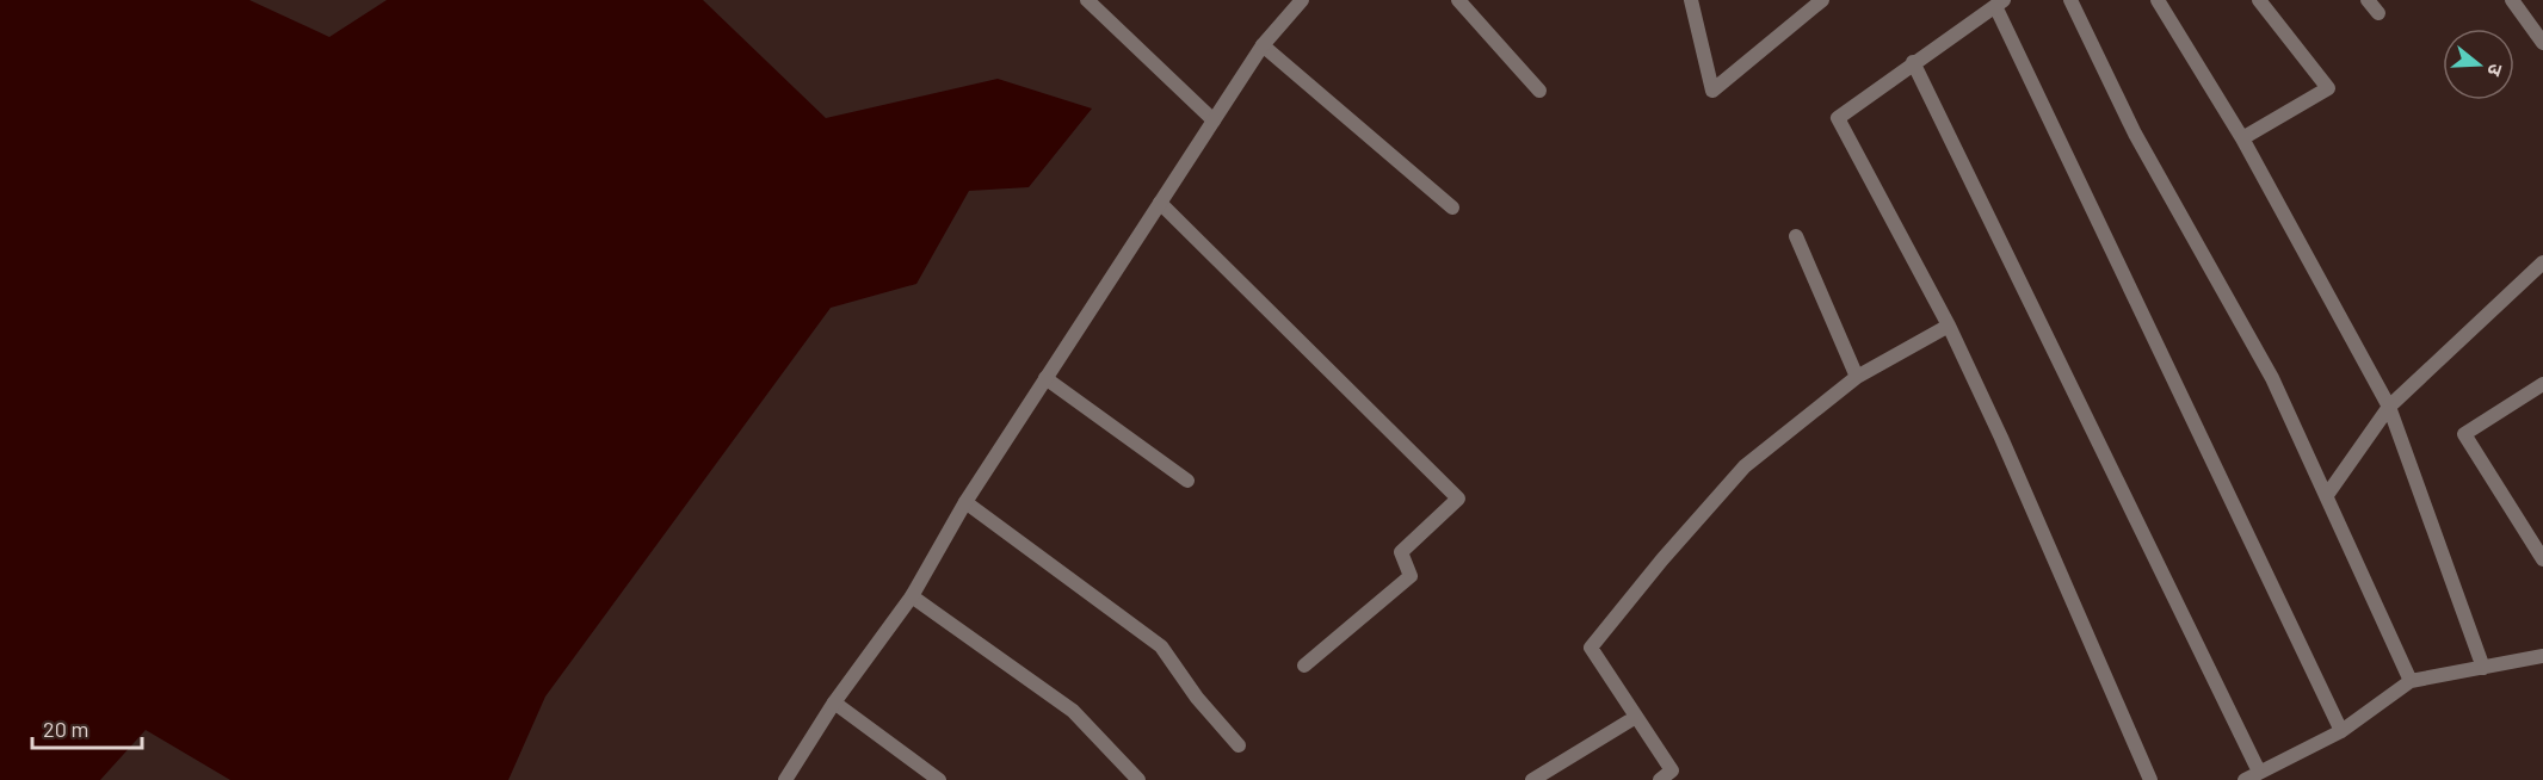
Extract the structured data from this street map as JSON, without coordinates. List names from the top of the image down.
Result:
{
  "scale_bar": "20 m",
  "north": "right"
}
